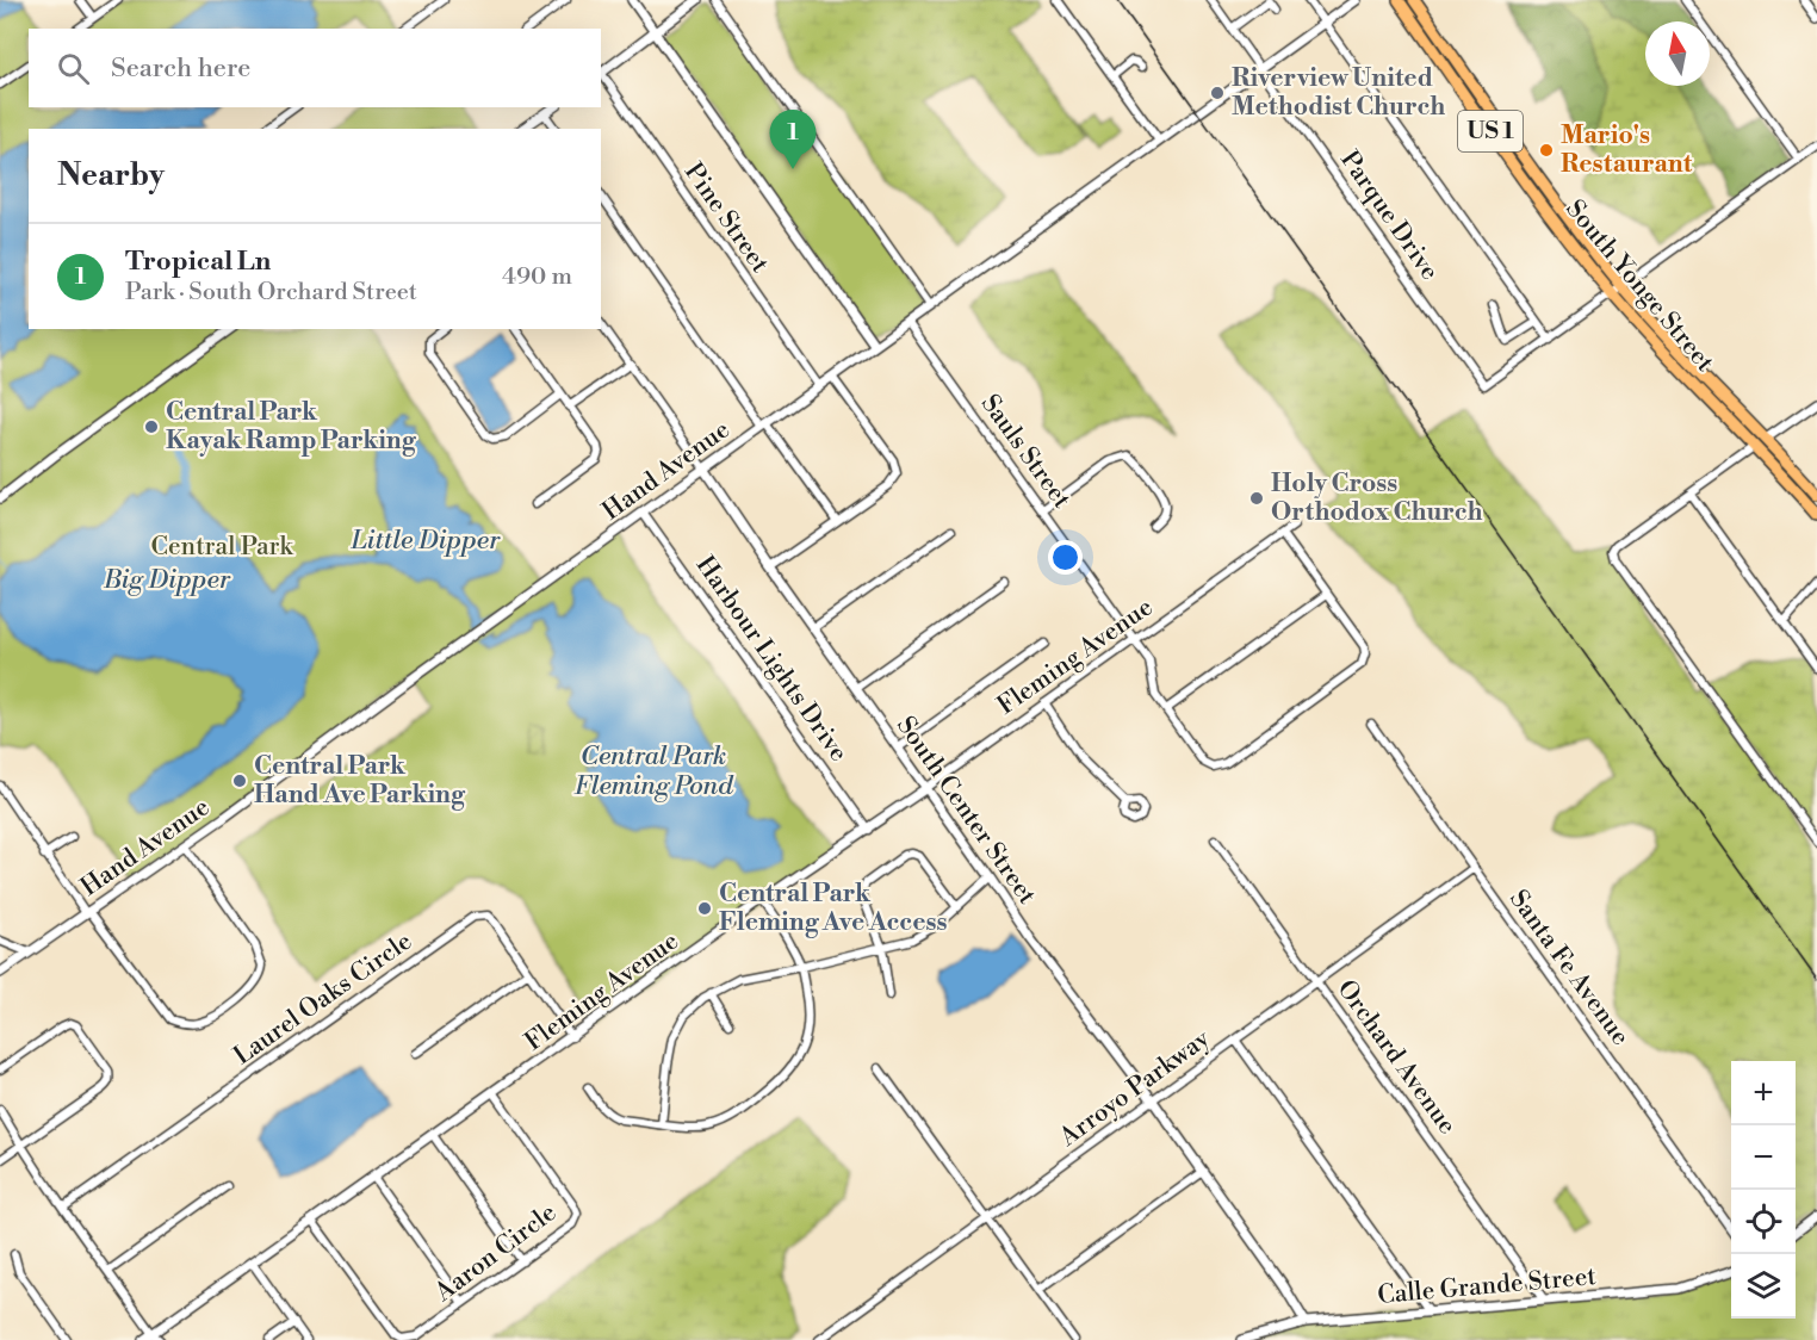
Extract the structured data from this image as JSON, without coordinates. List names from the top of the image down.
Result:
{
  "streets": {
    "main road": ["US 1", "South Yonge Street"],
    "street": [
      "Parque Drive",
      "Pine Street",
      "Sauls Street",
      "Hand Avenue",
      "Fleming Avenue",
      "Harbour Lights Drive",
      "South Center Street",
      "Santa Fe Avenue",
      "Laurel Oaks Circle",
      "Orchard Avenue",
      "Arroyo Parkway",
      "Aaron Circle",
      "Calle Grande Street"
    ]
  },
  "crossings": [
    ["Parque Drive", "Hand Avenue"],
    ["Pine Street", "Hand Avenue"],
    ["Sauls Street", "Hand Avenue"],
    ["Sauls Street", "Fleming Avenue"],
    ["Hand Avenue", "Harbour Lights Drive"],
    ["Hand Avenue", "South Center Street"],
    ["Fleming Avenue", "Harbour Lights Drive"],
    ["Fleming Avenue", "South Center Street"],
    ["Fleming Avenue", "Laurel Oaks Circle"],
    ["Fleming Avenue", "Aaron Circle"],
    ["South Center Street", "Arroyo Parkway"],
    ["South Center Street", "Calle Grande Street"],
    ["Santa Fe Avenue", "Arroyo Parkway"],
    ["Orchard Avenue", "Arroyo Parkway"],
    ["Orchard Avenue", "Calle Grande Street"]
  ],
  "water": ["Little Dipper", "Big Dipper", "Central Park Fleming Pond"],
  "parks": ["Central Park"],
  "places": [
    "Riverview United Methodist Church",
    "Mario's Restaurant",
    "Central Park Kayak Ramp Parking",
    "Holy Cross Orthodox Church",
    "Central Park Hand Ave Parking",
    "Central Park Fleming Ave Access"
  ],
  "north": "top",
  "page": {
    "search": "Search here",
    "pins": "1",
    "heading": "Nearby",
    "list": [
      {
        "mark": "1",
        "name": "Tropical Ln",
        "note": "Park · South Orchard Street",
        "value": "490 m"
      }
    ],
    "map_buttons": ["+", "−"]
  }
}
